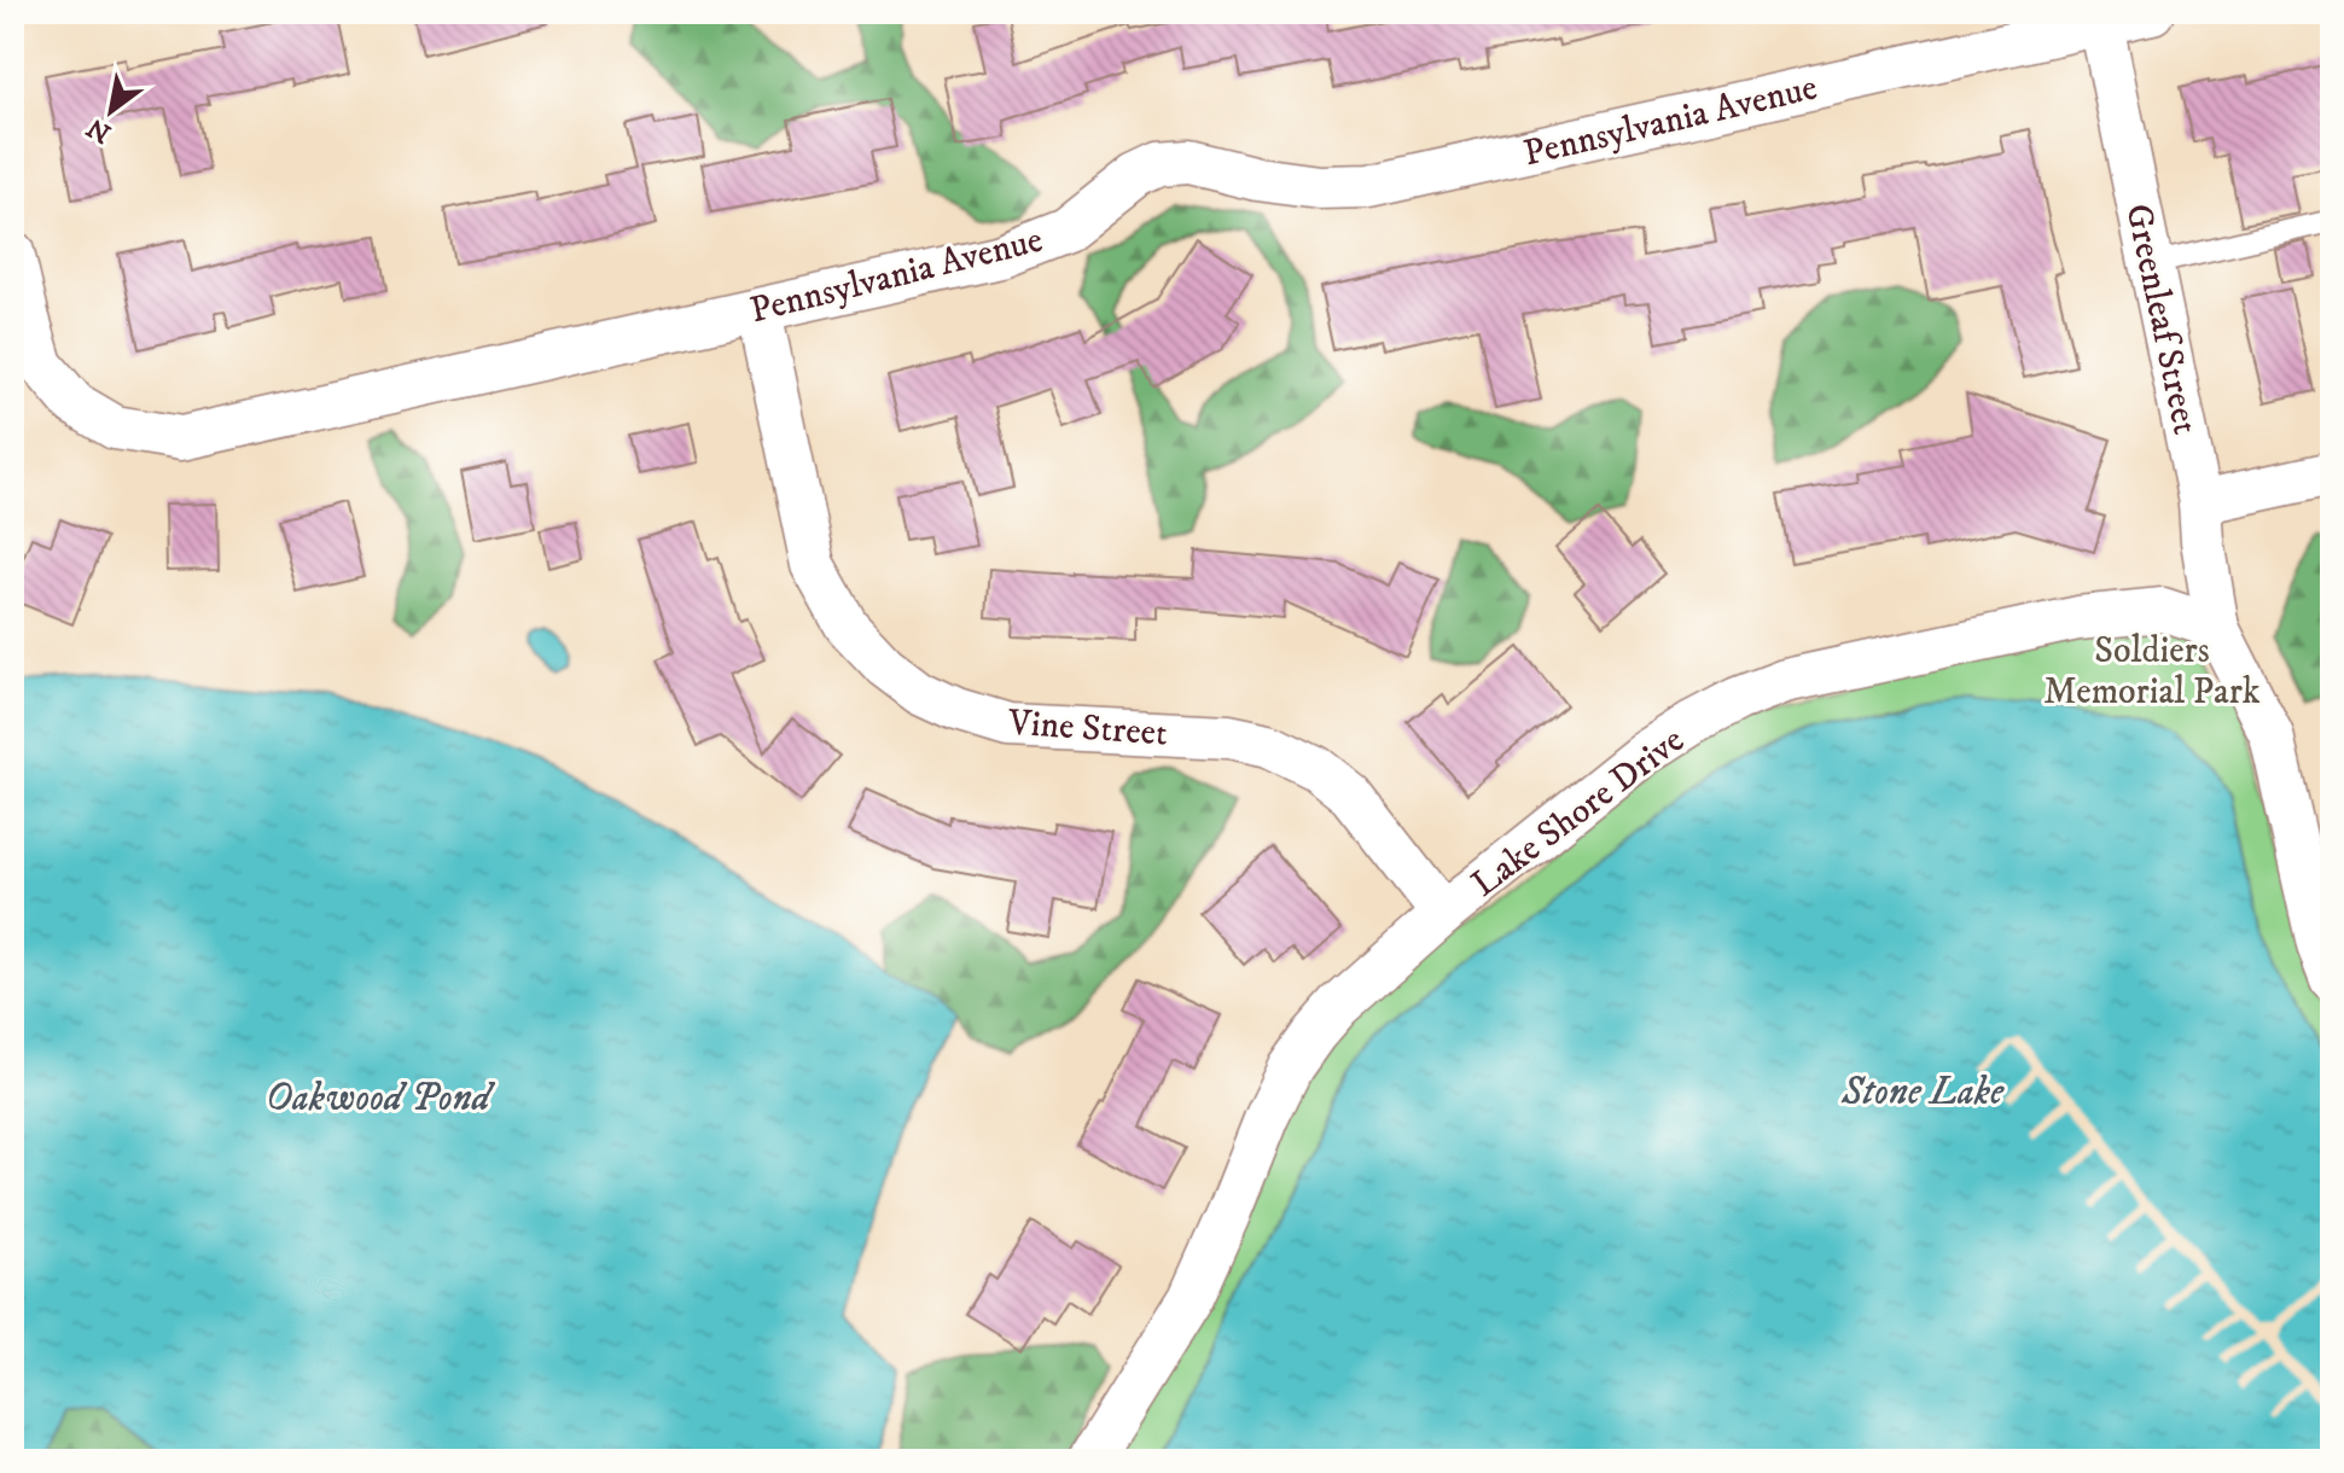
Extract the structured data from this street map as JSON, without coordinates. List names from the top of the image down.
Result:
{
  "streets": {
    "street": [
      "Pennsylvania Avenue",
      "Greenleaf Street",
      "Vine Street",
      "Lake Shore Drive"
    ]
  },
  "crossings": [
    ["Pennsylvania Avenue", "Greenleaf Street"],
    ["Pennsylvania Avenue", "Vine Street"],
    ["Greenleaf Street", "Lake Shore Drive"],
    ["Vine Street", "Lake Shore Drive"]
  ],
  "water": ["Stone Lake", "Oakwood Pond"],
  "parks": ["Soldiers Memorial Park"],
  "north": "bottom left"
}
